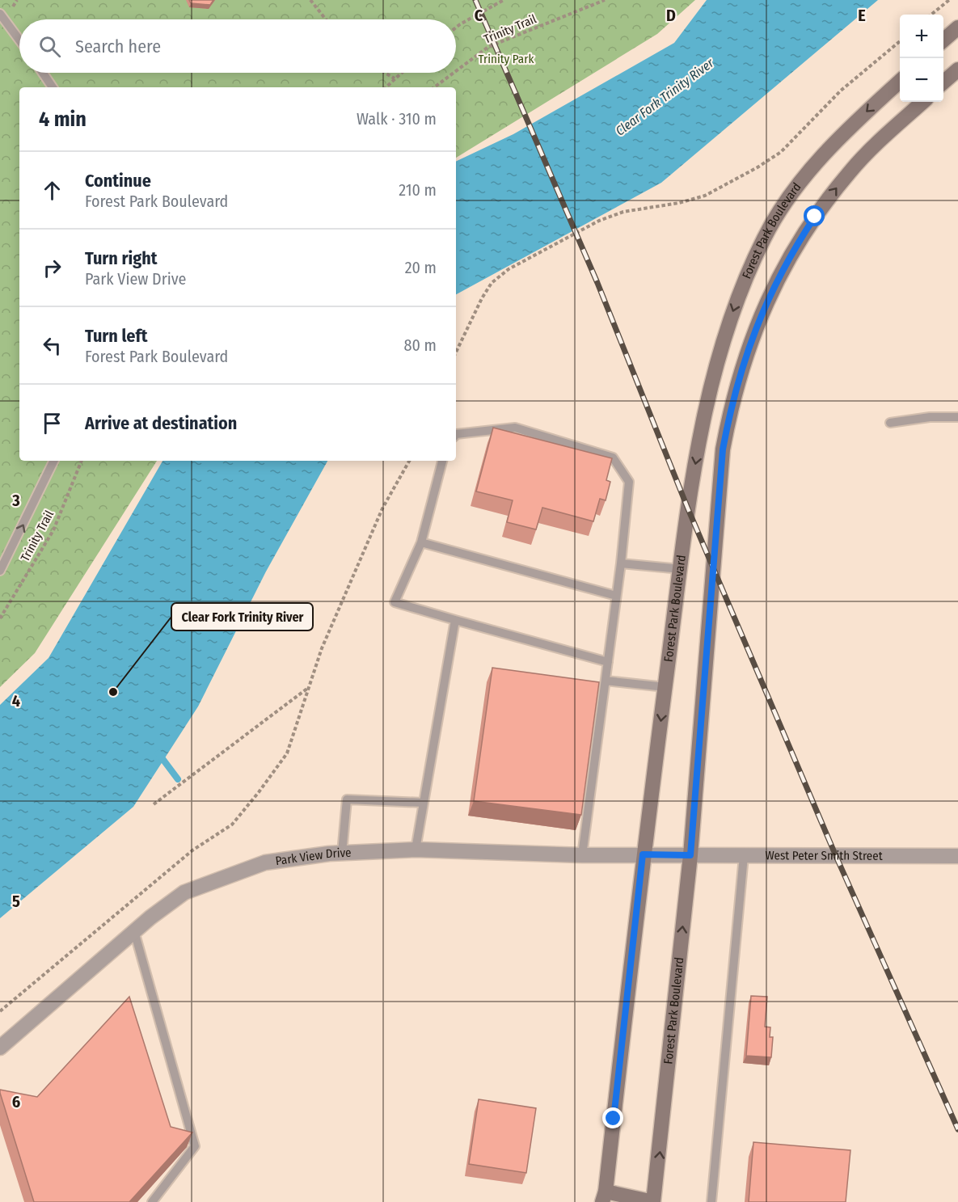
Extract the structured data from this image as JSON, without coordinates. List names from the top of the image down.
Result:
{
  "streets": {
    "main road": ["Forest Park Boulevard"],
    "street": ["West Peter Smith Street", "Park View Drive"],
    "path": ["Trinity Trail"]
  },
  "crossings": [
    ["Forest Park Boulevard", "West Peter Smith Street"],
    ["Forest Park Boulevard", "Park View Drive"],
    ["West Peter Smith Street", "Park View Drive"]
  ],
  "water": ["Clear Fork Trinity River"],
  "parks": ["Trinity Park"],
  "places": ["Clear Fork Trinity River"],
  "page": {
    "map_buttons": ["+", "−"],
    "search": "Search here",
    "heading": ["4 min", "Walk · 310 m"],
    "list": [
      ["Continue", "Forest Park Boulevard", "210 m"],
      ["Turn right", "Park View Drive", "20 m"],
      ["Turn left", "Forest Park Boulevard", "80 m"],
      "Arrive at destination"
    ]
  },
  "grid": {
    "columns": ["C", "D", "E"],
    "rows": [
      "3",
      "4",
      "5",
      "6"
    ]
  }
}
